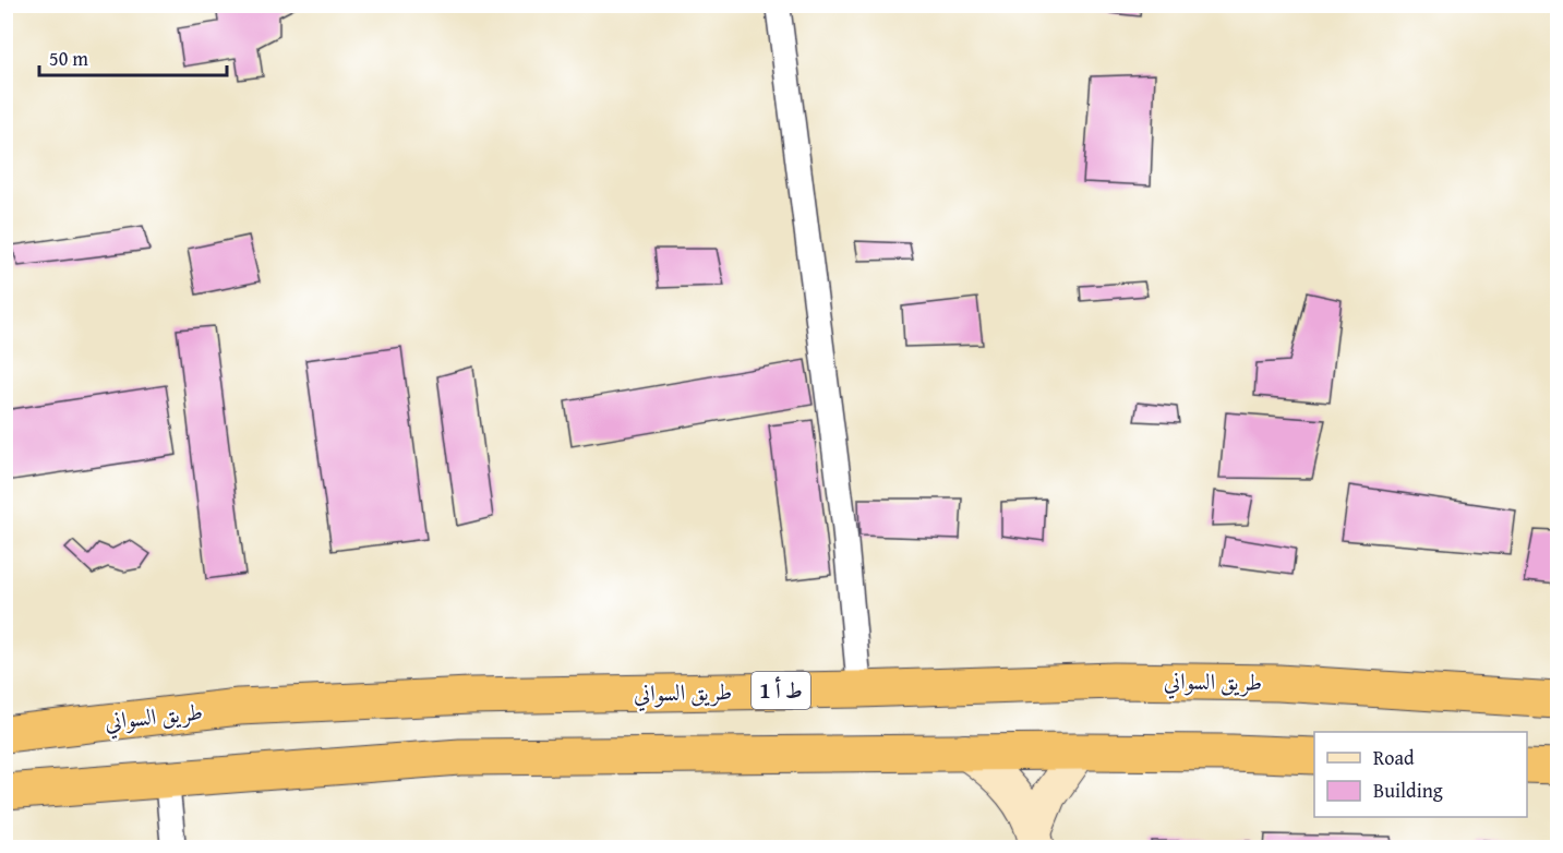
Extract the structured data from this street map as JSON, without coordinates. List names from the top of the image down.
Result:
{
  "streets": {
    "highway": ["طريق السواني", "ط أ 1"]
  },
  "legend": ["Road", "Building"],
  "scale_bar": "50 m"
}
